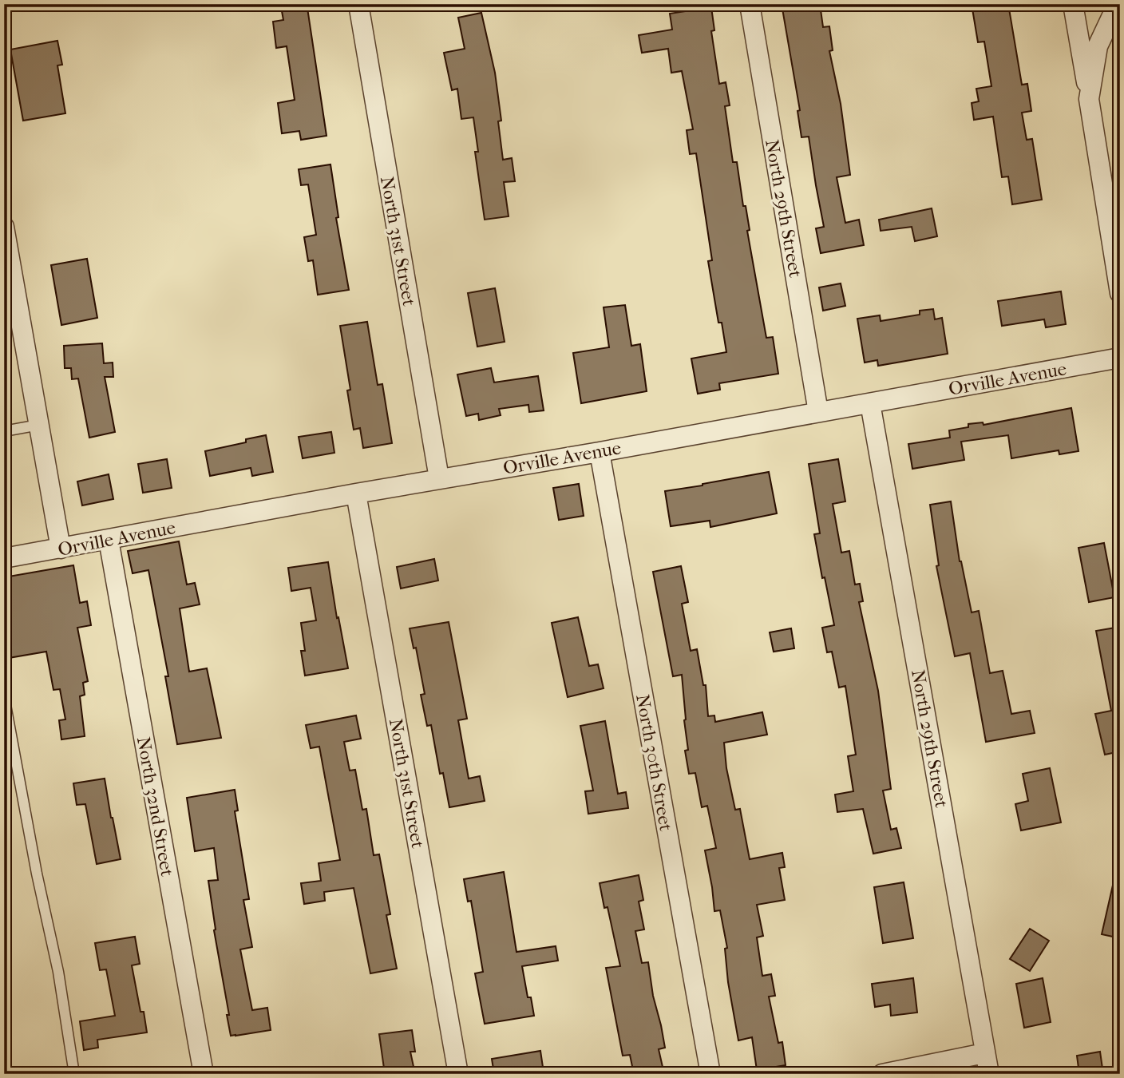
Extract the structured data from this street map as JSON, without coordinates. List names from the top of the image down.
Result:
{
  "streets": {
    "street": [
      "North 29th Street",
      "North 31st Street",
      "Orville Avenue",
      "North 30th Street",
      "North 32nd Street"
    ]
  },
  "crossings": [
    ["North 29th Street", "Orville Avenue"],
    ["North 31st Street", "Orville Avenue"],
    ["Orville Avenue", "North 30th Street"],
    ["Orville Avenue", "North 32nd Street"]
  ]
}
